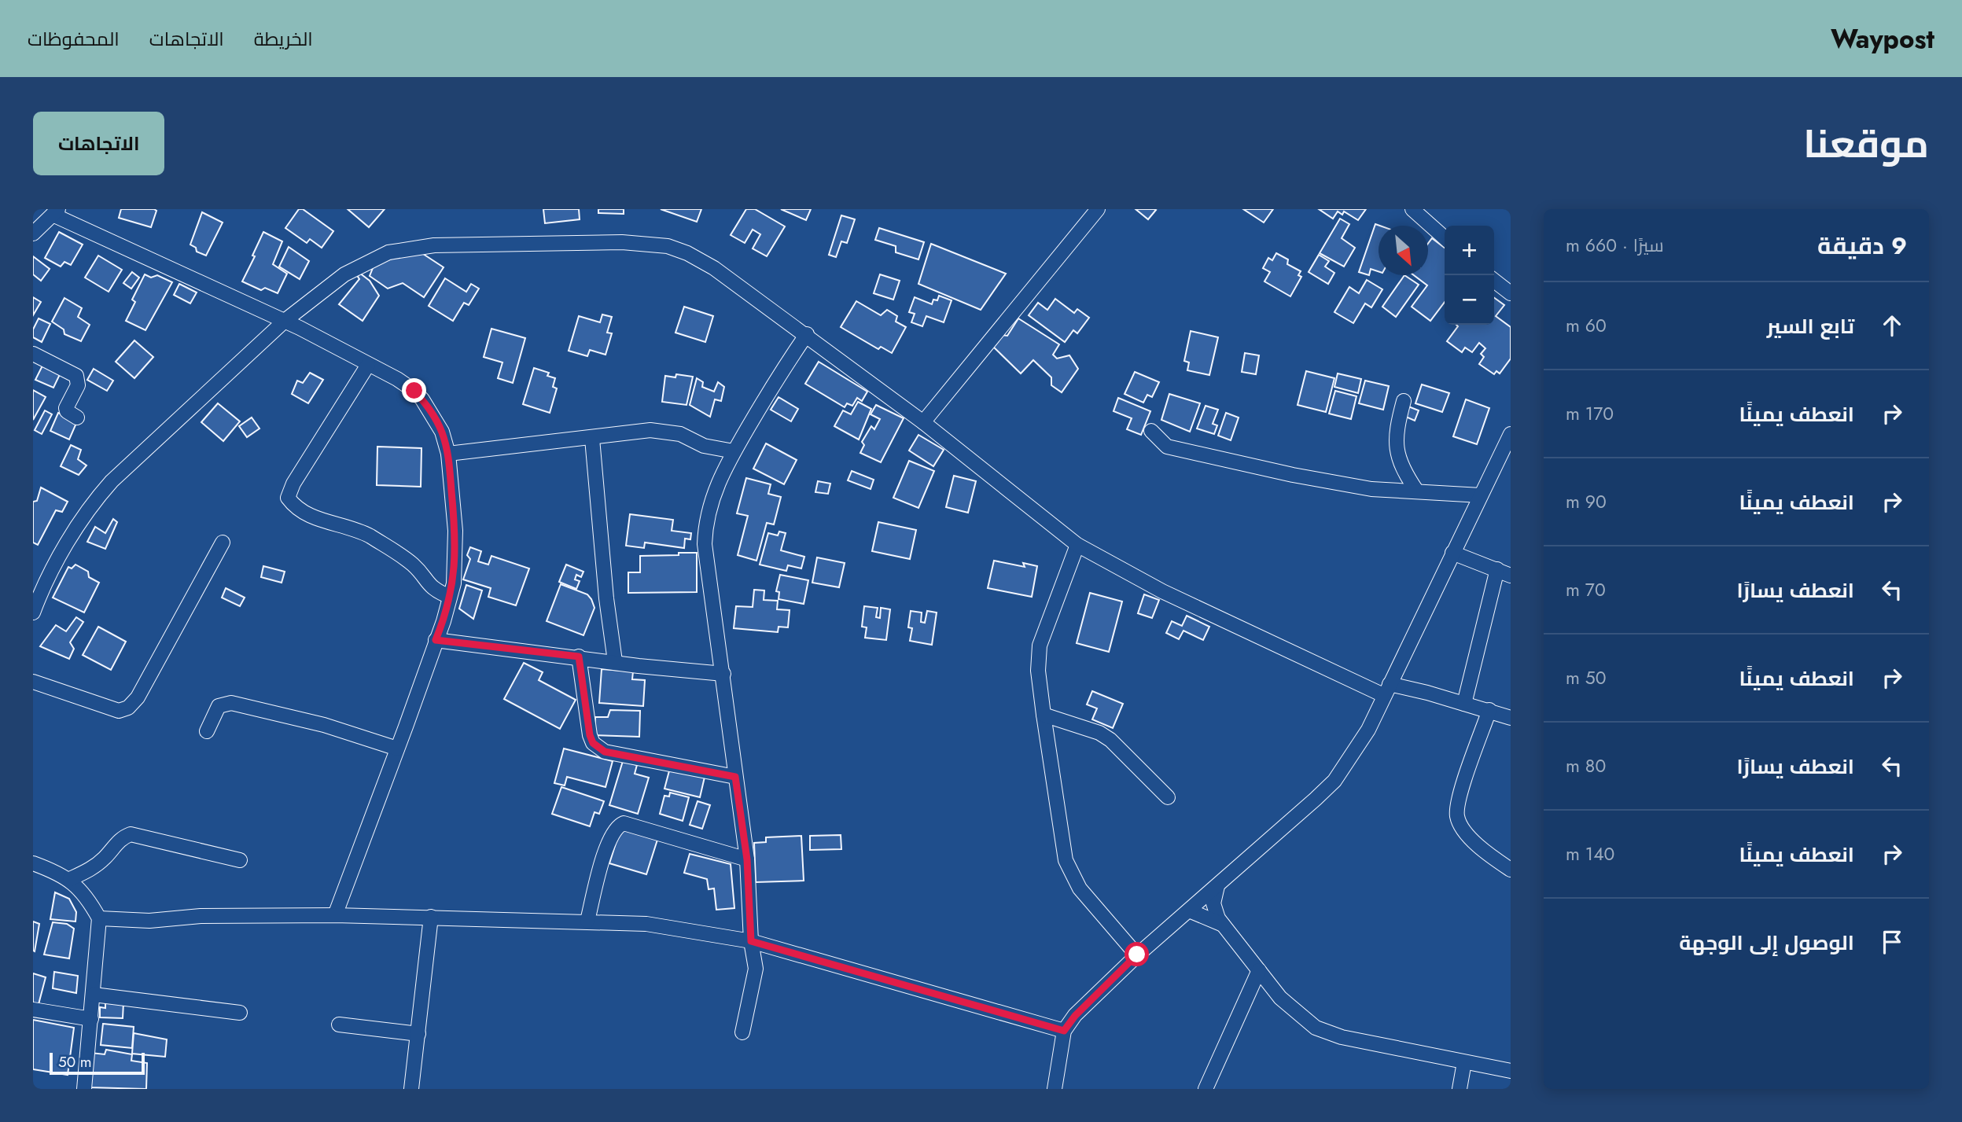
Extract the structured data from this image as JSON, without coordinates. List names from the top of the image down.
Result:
{
  "scale_bar": "50 m",
  "north": "bottom right",
  "page": {
    "header": "Waypost",
    "nav": ["الخريطة", "الاتجاهات", "المحفوظات"],
    "title": "موقعنا",
    "buttons": "الاتجاهات",
    "heading": ["9 دقيقة", "سيرًا · 660 m"],
    "map_buttons": ["+", "−"],
    "list": [
      ["تابع السير", "60 m"],
      ["انعطف يمينًا", "170 m"],
      ["انعطف يمينًا", "90 m"],
      ["انعطف يسارًا", "70 m"],
      ["انعطف يمينًا", "50 m"],
      ["انعطف يسارًا", "80 m"],
      ["انعطف يمينًا", "140 m"],
      "الوصول إلى الوجهة"
    ],
    "scale": "50 m"
  }
}
